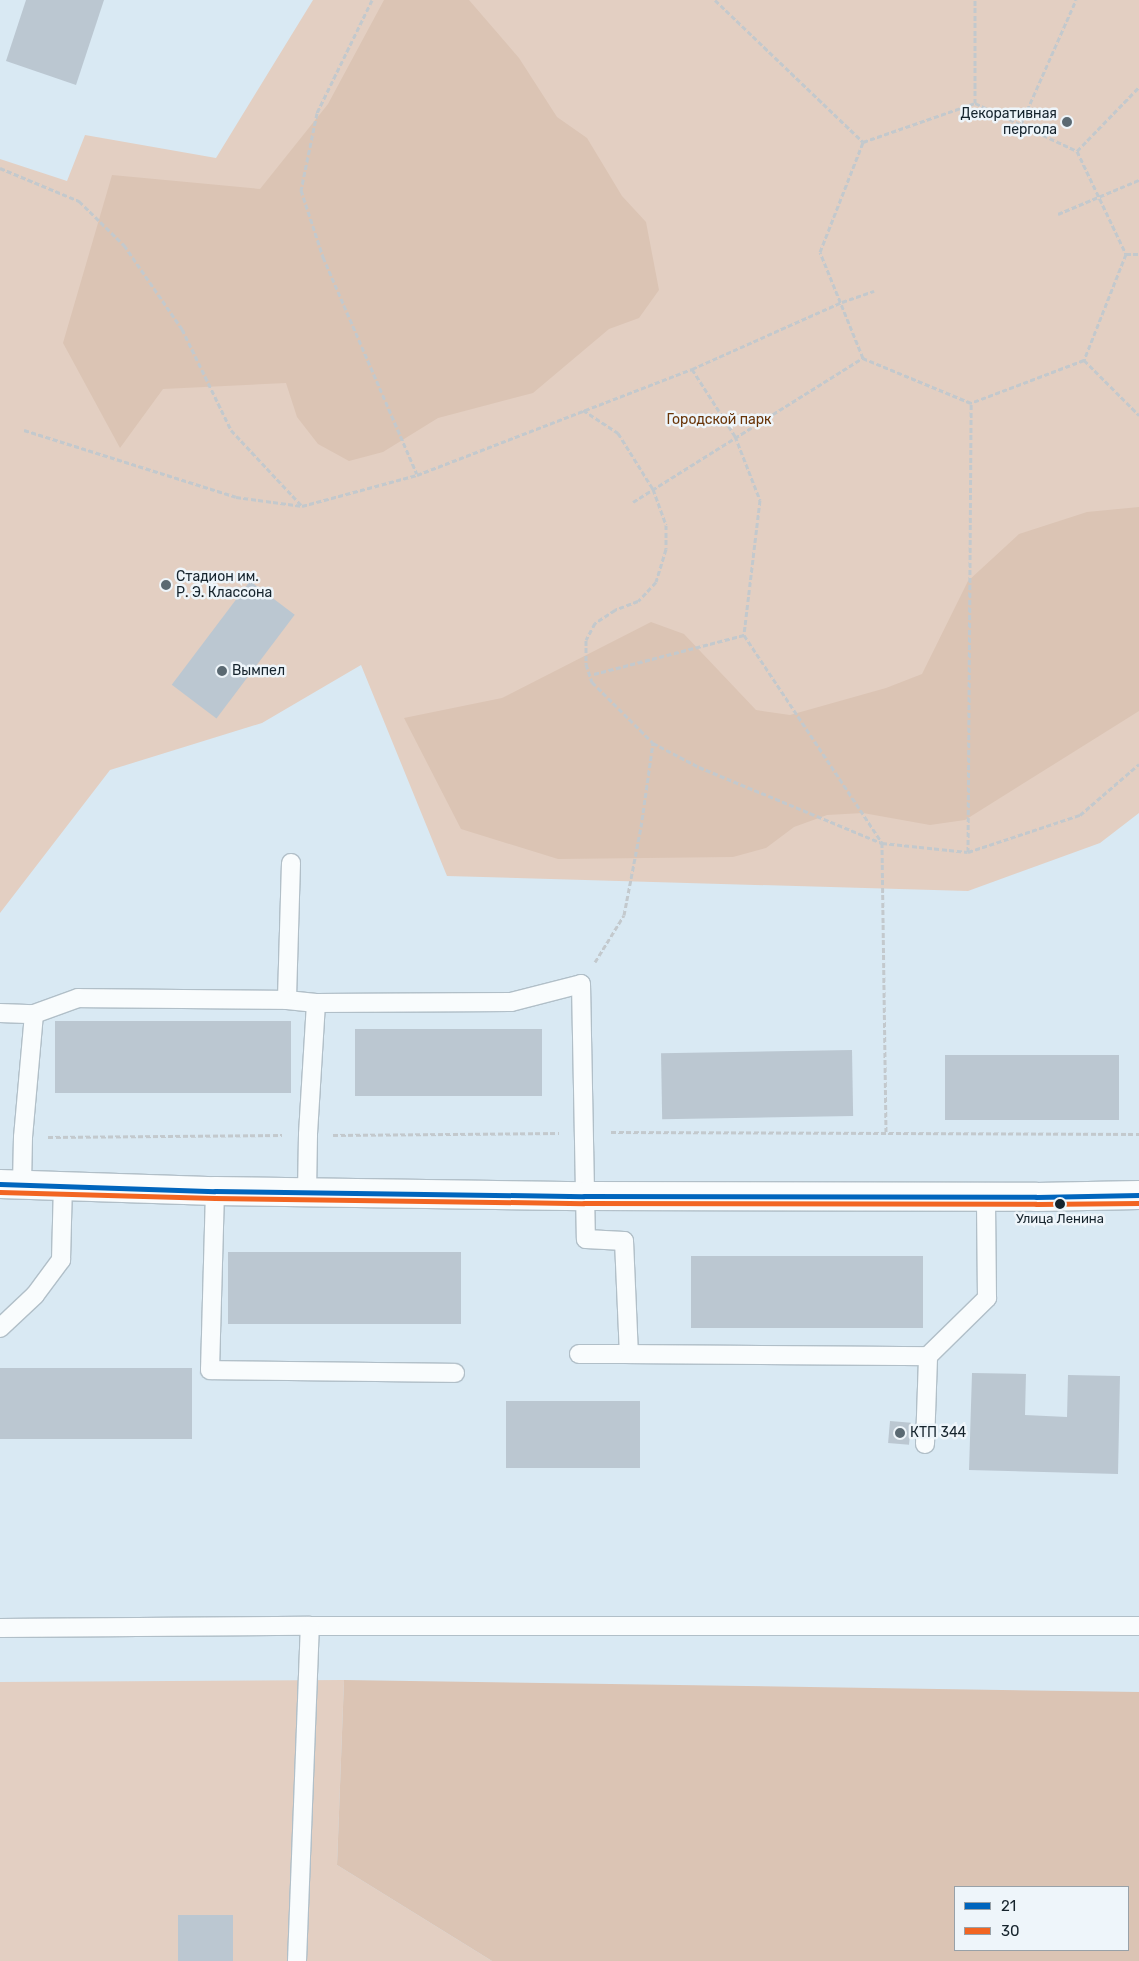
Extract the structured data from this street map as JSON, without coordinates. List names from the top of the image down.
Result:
{
  "parks": ["Городской парк"],
  "places": [
    "Декоративная пергола",
    "Стадион им. Р. Э. Классона",
    "Вымпел",
    "Улица Ленина",
    "КТП 344"
  ],
  "lines": ["transit line 21", "transit line 30"],
  "legend": ["21", "30"]
}
